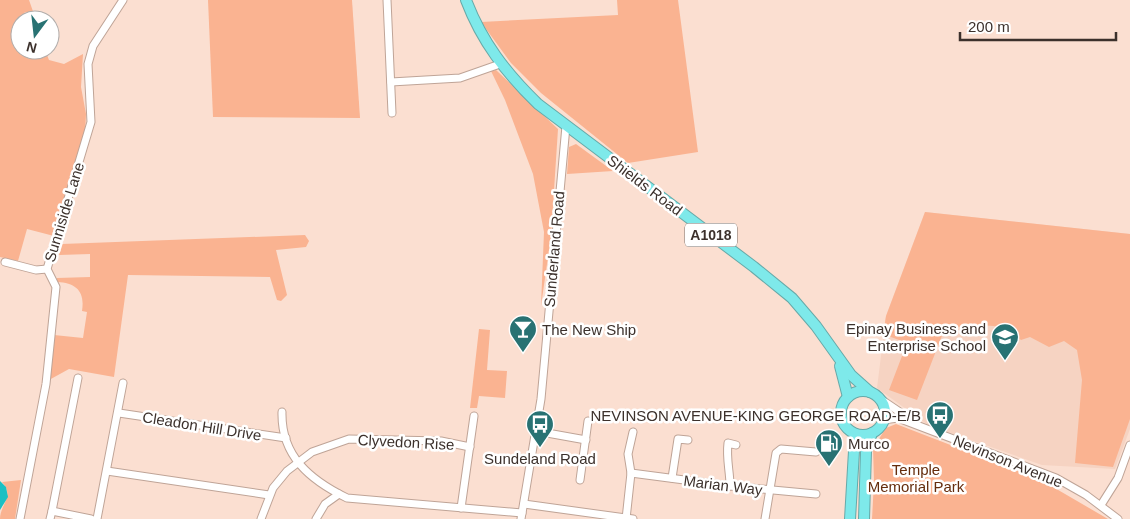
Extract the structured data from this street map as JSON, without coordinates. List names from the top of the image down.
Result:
{
  "streets": {
    "highway": ["Shields Road", "A1018"],
    "street": [
      "Sunniside Lane",
      "Sunderland Road",
      "Cleadon Hill Drive",
      "Clyvedon Rise",
      "Nevinson Avenue",
      "Marian Way"
    ]
  },
  "crossings": [
    ["Shields Road", "A1018"],
    ["Shields Road", "Sunderland Road"],
    ["Shields Road", "Nevinson Avenue"],
    ["A1018", "Nevinson Avenue"]
  ],
  "parks": ["Temple Memorial Park"],
  "places": {
    "bar": ["The New Ship"],
    "school or university": ["Epinay Business and Enterprise School"],
    "bus stop": ["NEVINSON AVENUE-KING GEORGE ROAD-E/B", "Sundeland Road"],
    "fuel station": ["Murco"]
  },
  "scale_bar": "200 m",
  "north": "bottom"
}
